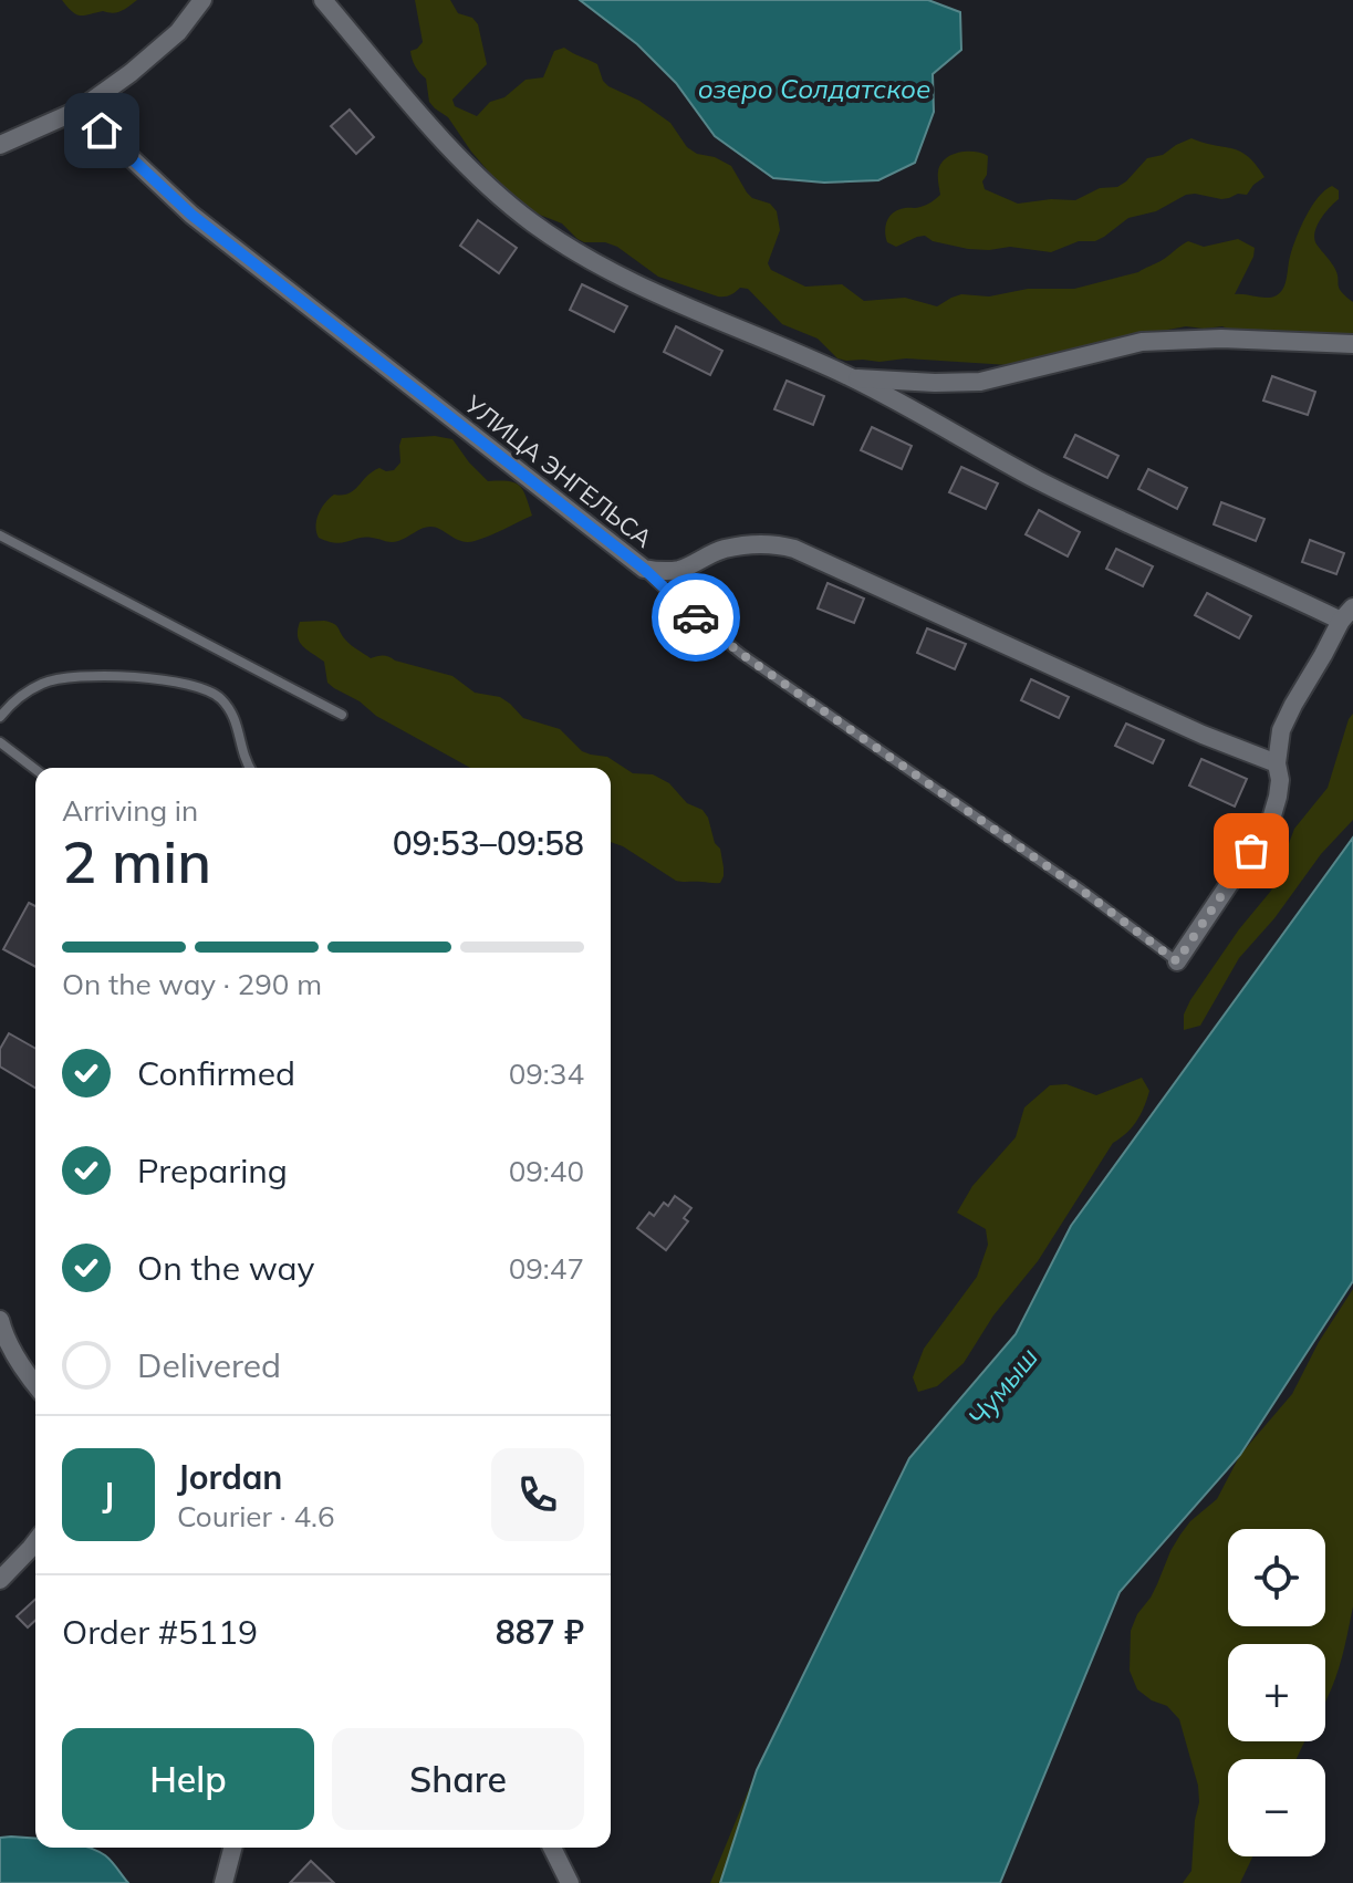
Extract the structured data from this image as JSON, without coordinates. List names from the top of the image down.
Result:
{
  "streets": {
    "street": ["УЛИЦА ЭНГЕЛЬСА"]
  },
  "water": ["озеро Солдатское", "Чумыш"],
  "page": {
    "heading": ["2 min", "Arriving in", "09:53–09:58"],
    "panel": [
      "Jordan",
      "Courier · 4.6",
      "Order #5119",
      "887 ₽"
    ],
    "bar": "On the way · 290 m",
    "list": [
      ["Confirmed", "09:34"],
      ["Preparing", "09:40"],
      ["On the way", "09:47"],
      "Delivered"
    ],
    "round": "J",
    "map_buttons": ["+", "−"],
    "buttons": ["Help", "Share"]
  }
}
